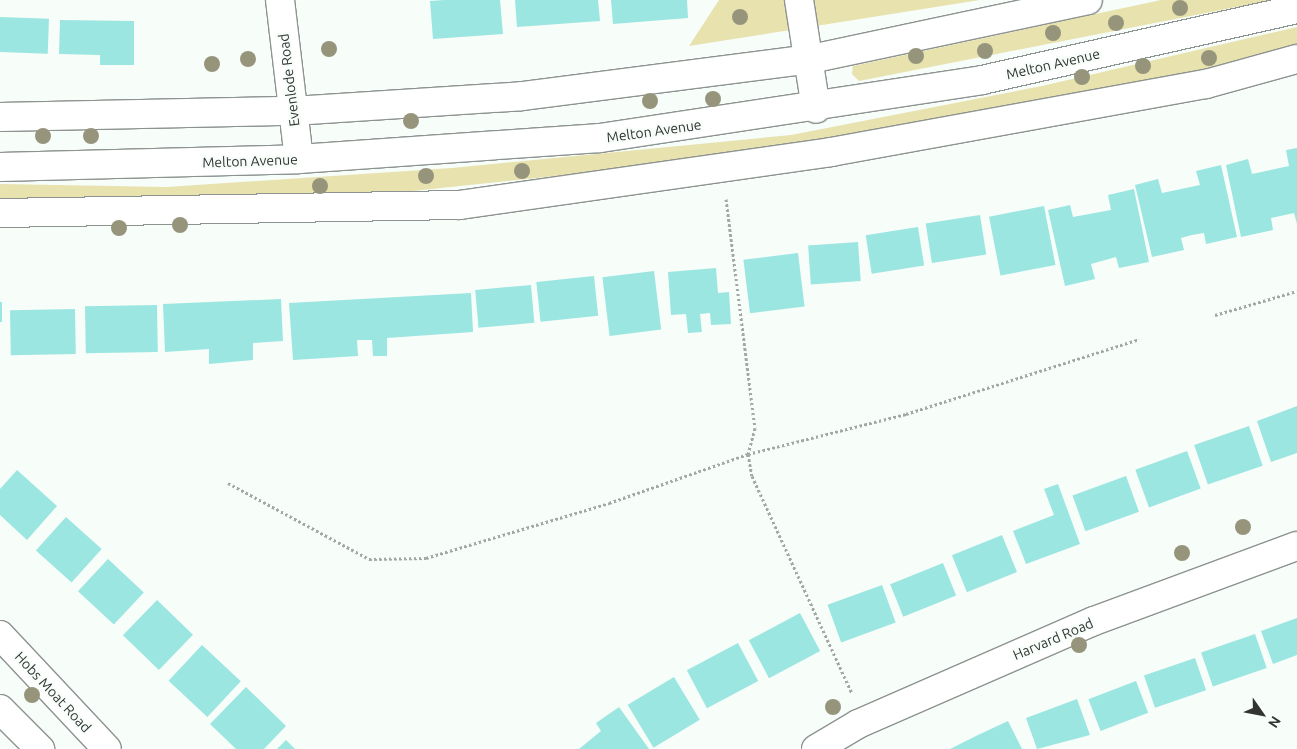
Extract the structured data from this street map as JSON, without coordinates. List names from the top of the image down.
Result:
{
  "streets": {
    "street": [
      "Melton Avenue",
      "Evenlode Road",
      "Harvard Road",
      "Hobs Moat Road"
    ]
  },
  "crossings": [
    ["Melton Avenue", "Evenlode Road"]
  ],
  "north": "bottom right"
}
